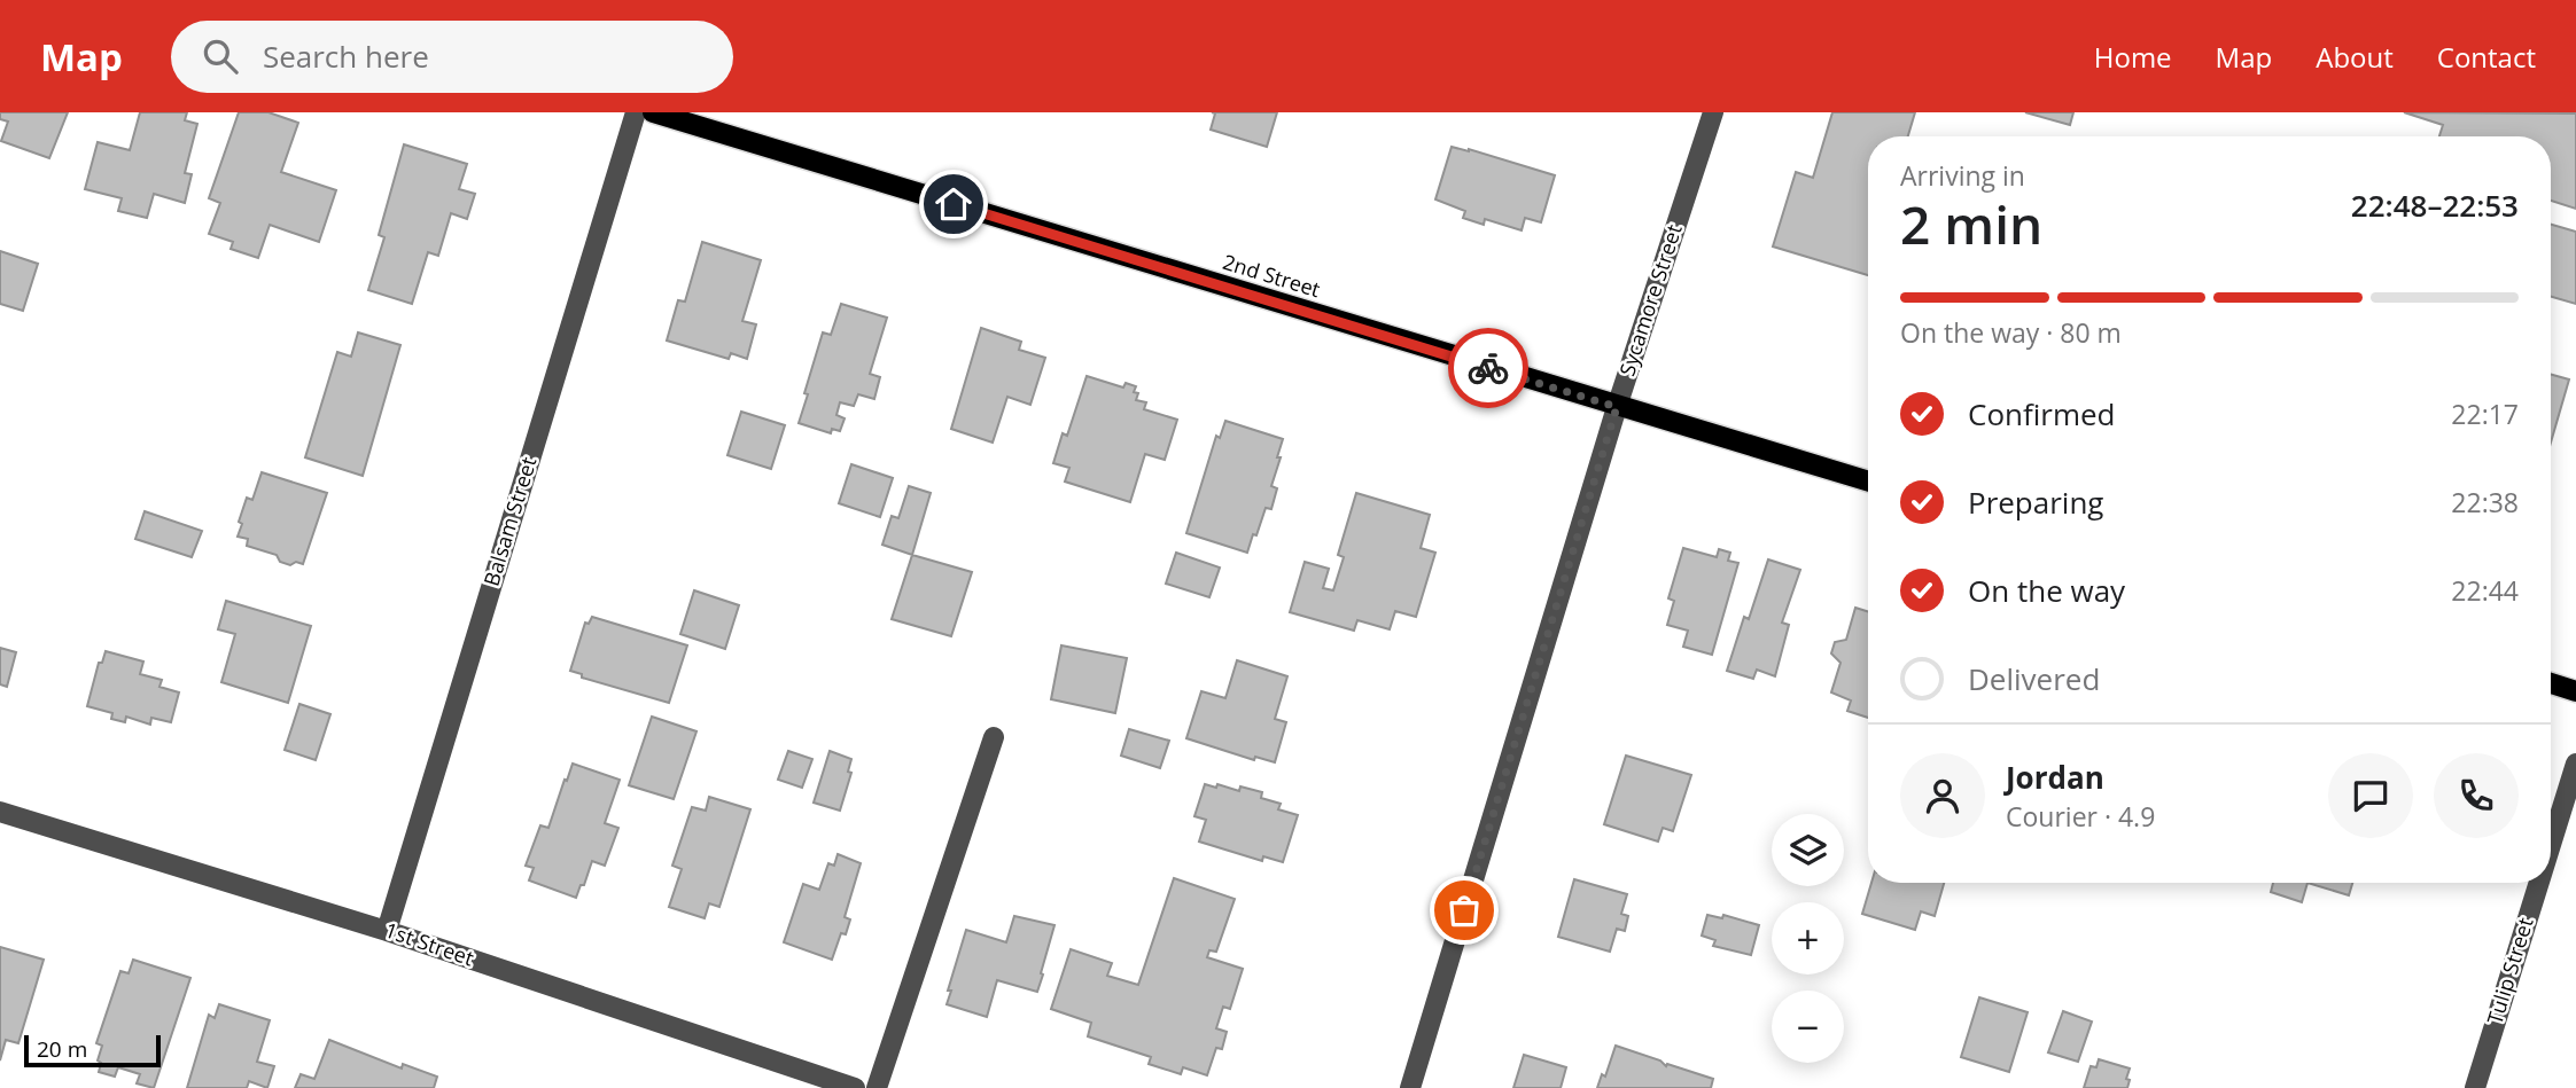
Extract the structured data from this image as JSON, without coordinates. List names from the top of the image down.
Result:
{
  "streets": {
    "main road": ["2nd Street"],
    "street": [
      "Sycamore Street",
      "Balsam Street",
      "1st Street",
      "Tulip Street"
    ]
  },
  "crossings": [
    ["2nd Street", "Sycamore Street"],
    ["Balsam Street", "1st Street"]
  ],
  "scale_bar": "20 m",
  "page": {
    "header": "Map",
    "search": "Search here",
    "nav": [
      "Home",
      "Map",
      "About",
      "Contact"
    ],
    "heading": ["2 min", "Arriving in", "22:48–22:53"],
    "panel": ["Jordan", "Courier · 4.9"],
    "bar": "On the way · 80 m",
    "list": [
      ["Confirmed", "22:17"],
      ["Preparing", "22:38"],
      ["On the way", "22:44"],
      "Delivered"
    ],
    "map_buttons": ["+", "−"],
    "scale": "20 m"
  }
}
